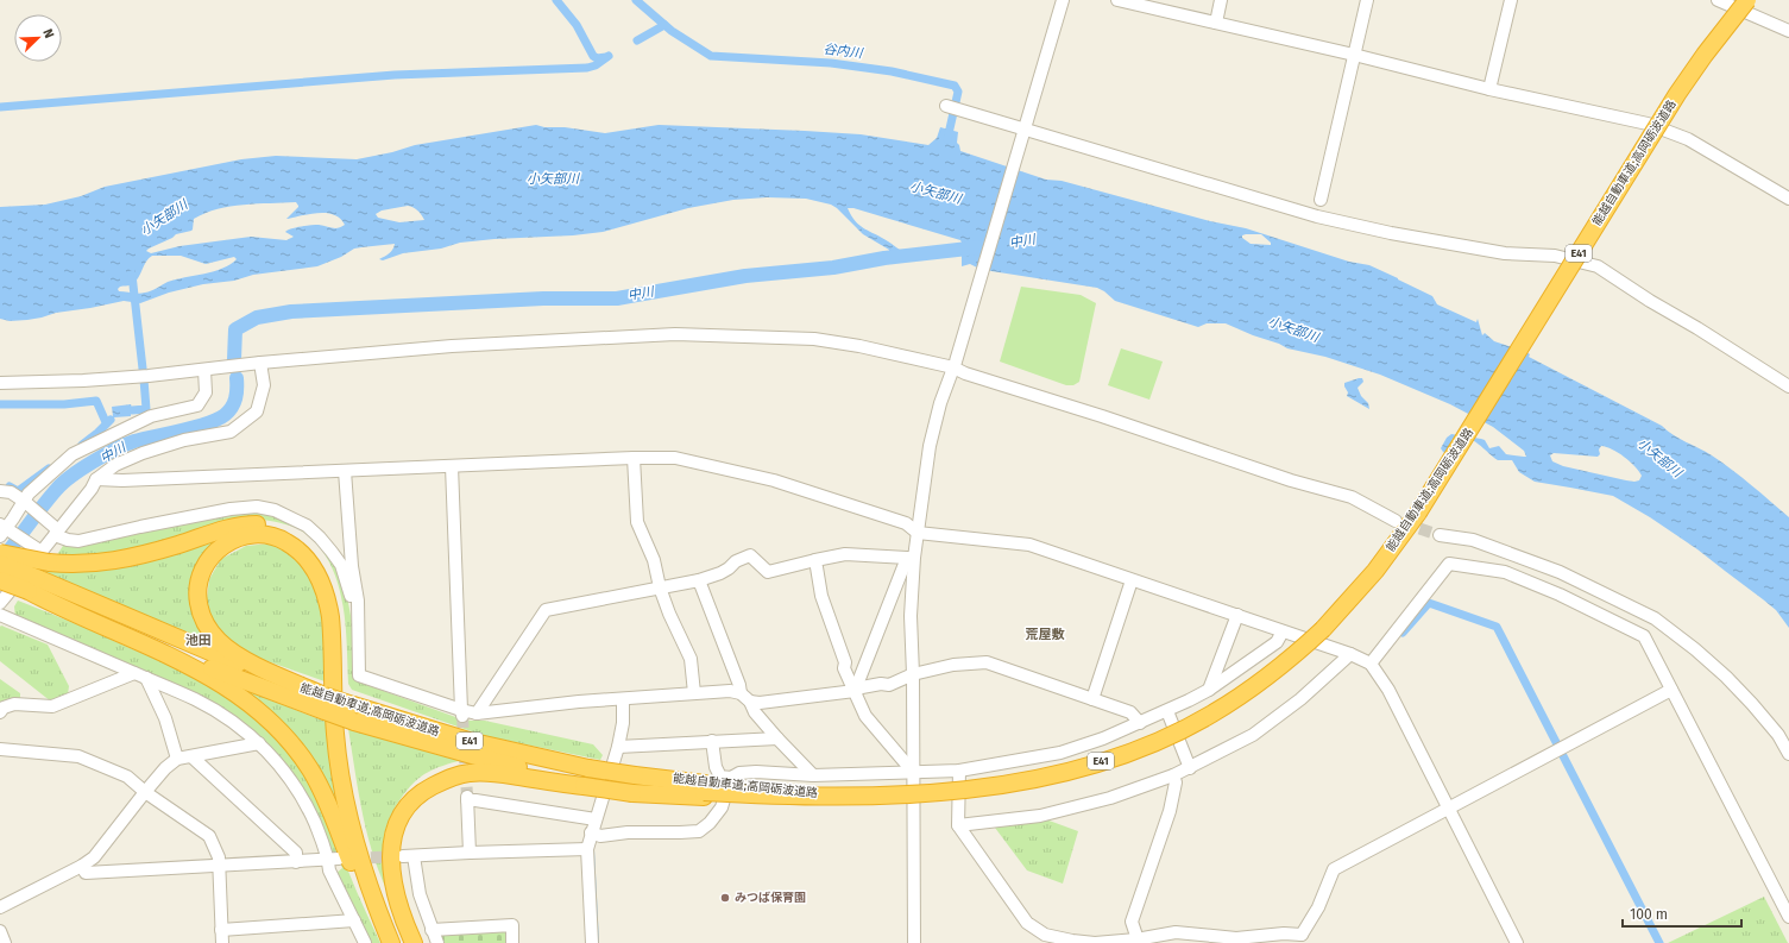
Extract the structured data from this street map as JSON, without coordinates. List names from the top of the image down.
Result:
{
  "streets": {
    "highway": ["能越自動車道;高岡砺波道路", "E41"]
  },
  "districts": ["荒屋敷", "池田"],
  "water": ["谷内川", "小矢部川", "中川"],
  "places": ["みつば保育園"],
  "scale_bar": "100 m",
  "north": "top right"
}
